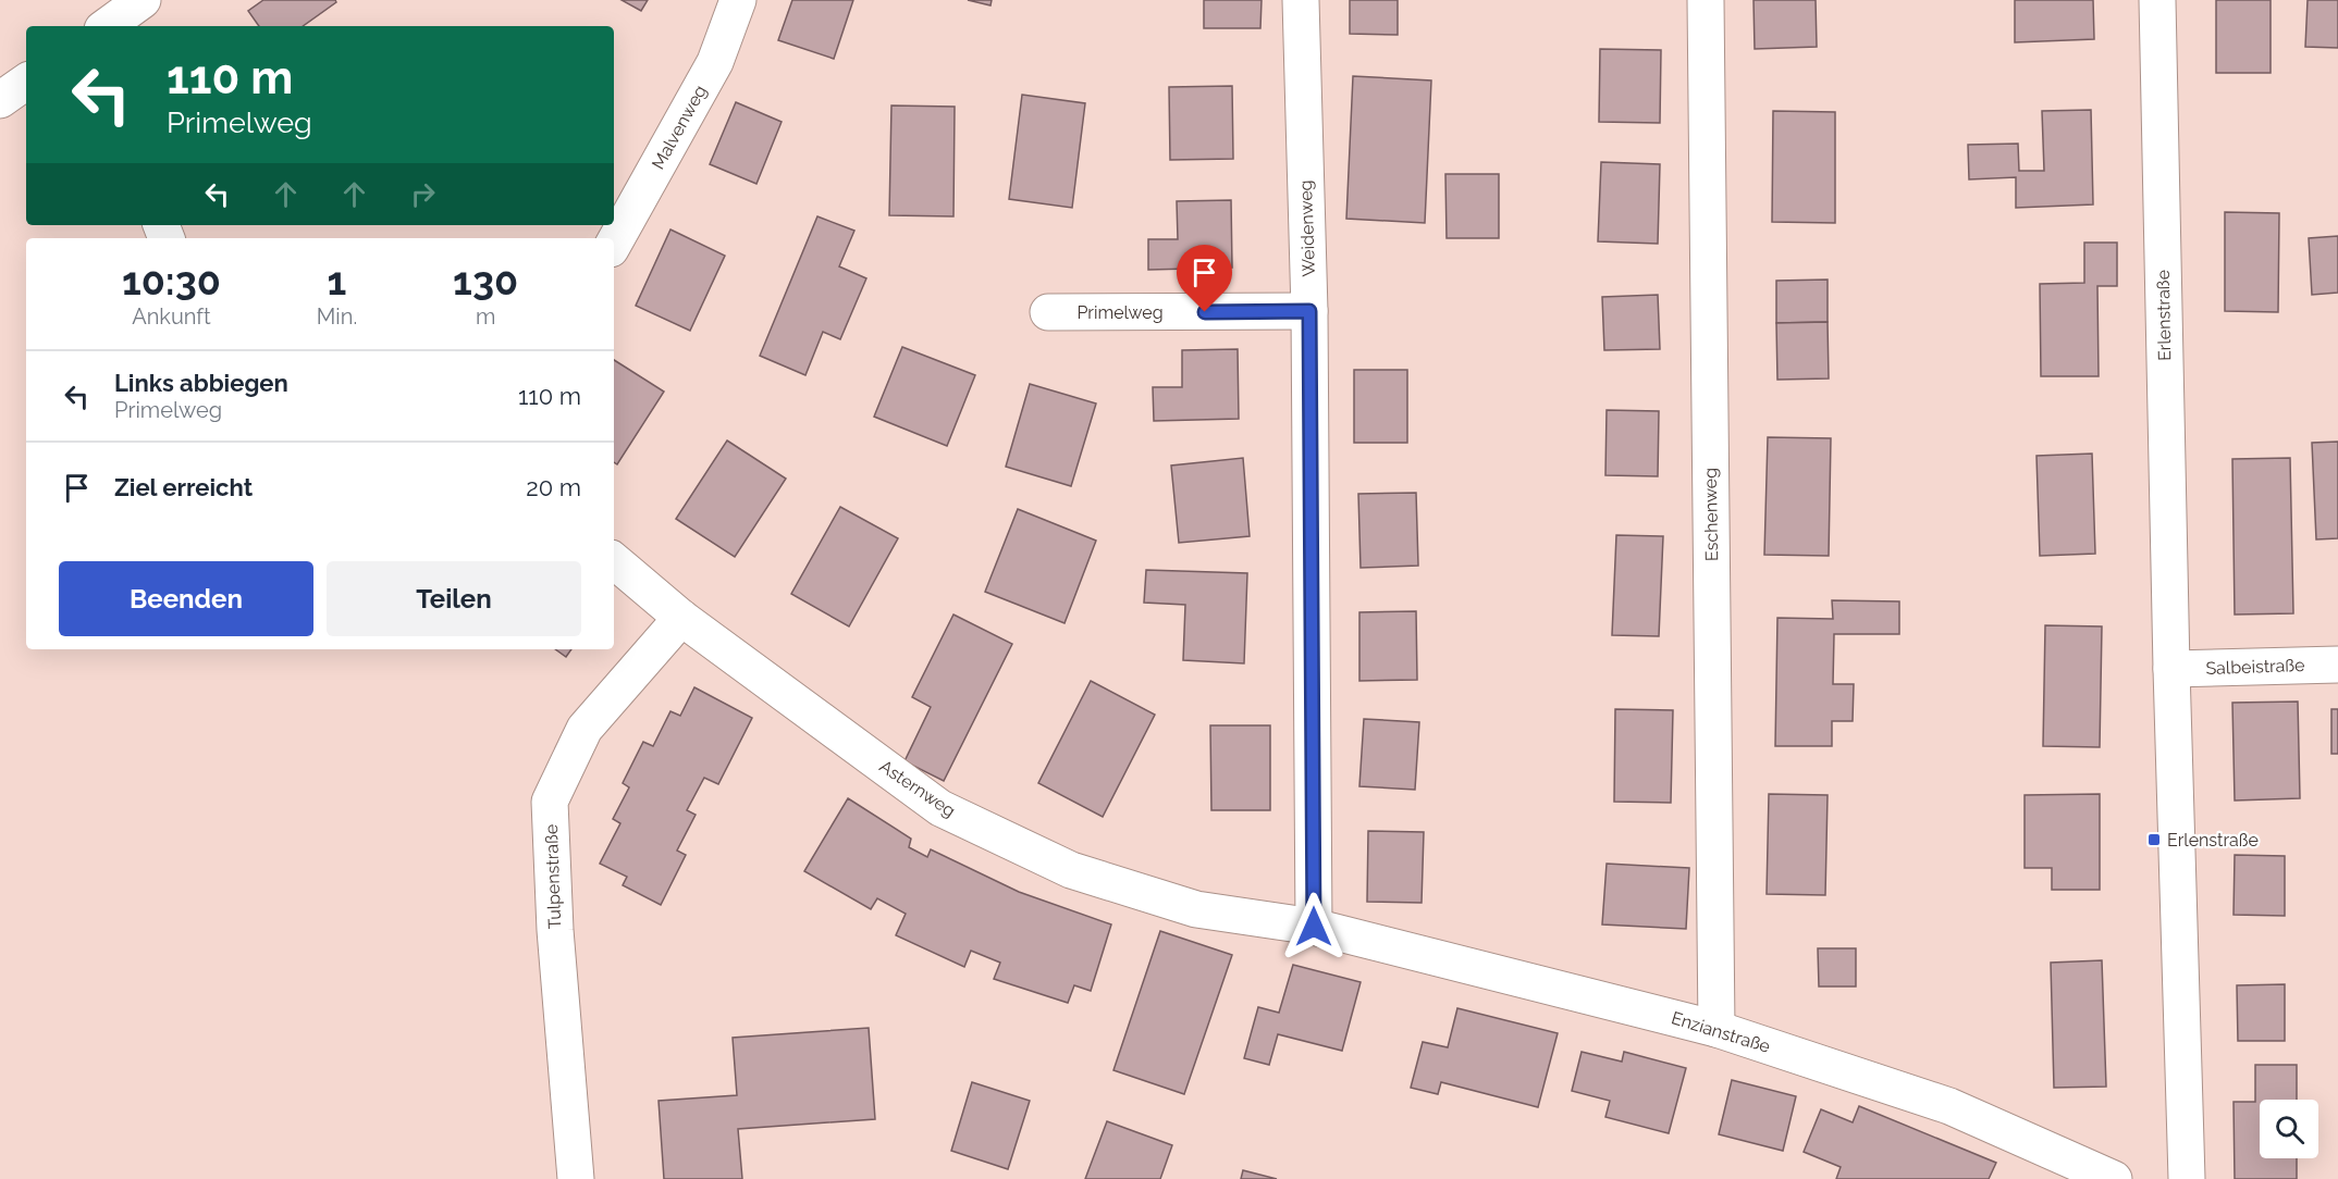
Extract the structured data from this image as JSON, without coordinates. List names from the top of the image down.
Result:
{
  "streets": {
    "street": [
      "Malvenweg",
      "Weidenweg",
      "Primelweg",
      "Erlenstraße",
      "Eschenweg",
      "Salbeistraße",
      "Asternweg",
      "Tulpenstraße",
      "Enzianstraße"
    ]
  },
  "crossings": [
    ["Weidenweg", "Primelweg"],
    ["Weidenweg", "Asternweg"],
    ["Weidenweg", "Enzianstraße"],
    ["Erlenstraße", "Salbeistraße"],
    ["Eschenweg", "Enzianstraße"],
    ["Asternweg", "Tulpenstraße"],
    ["Asternweg", "Enzianstraße"]
  ],
  "places": {
    "transit": ["Erlenstraße"]
  },
  "page": {
    "turn": ["110 m", "Primelweg"],
    "eta": [
      "10:30",
      "Ankunft",
      "1",
      "Min.",
      "130",
      "m"
    ],
    "list": [
      {
        "name": "Links abbiegen",
        "note": "Primelweg",
        "value": "110 m"
      },
      {
        "name": "Ziel erreicht",
        "value": "20 m"
      }
    ],
    "buttons": ["Beenden", "Teilen"]
  }
}
